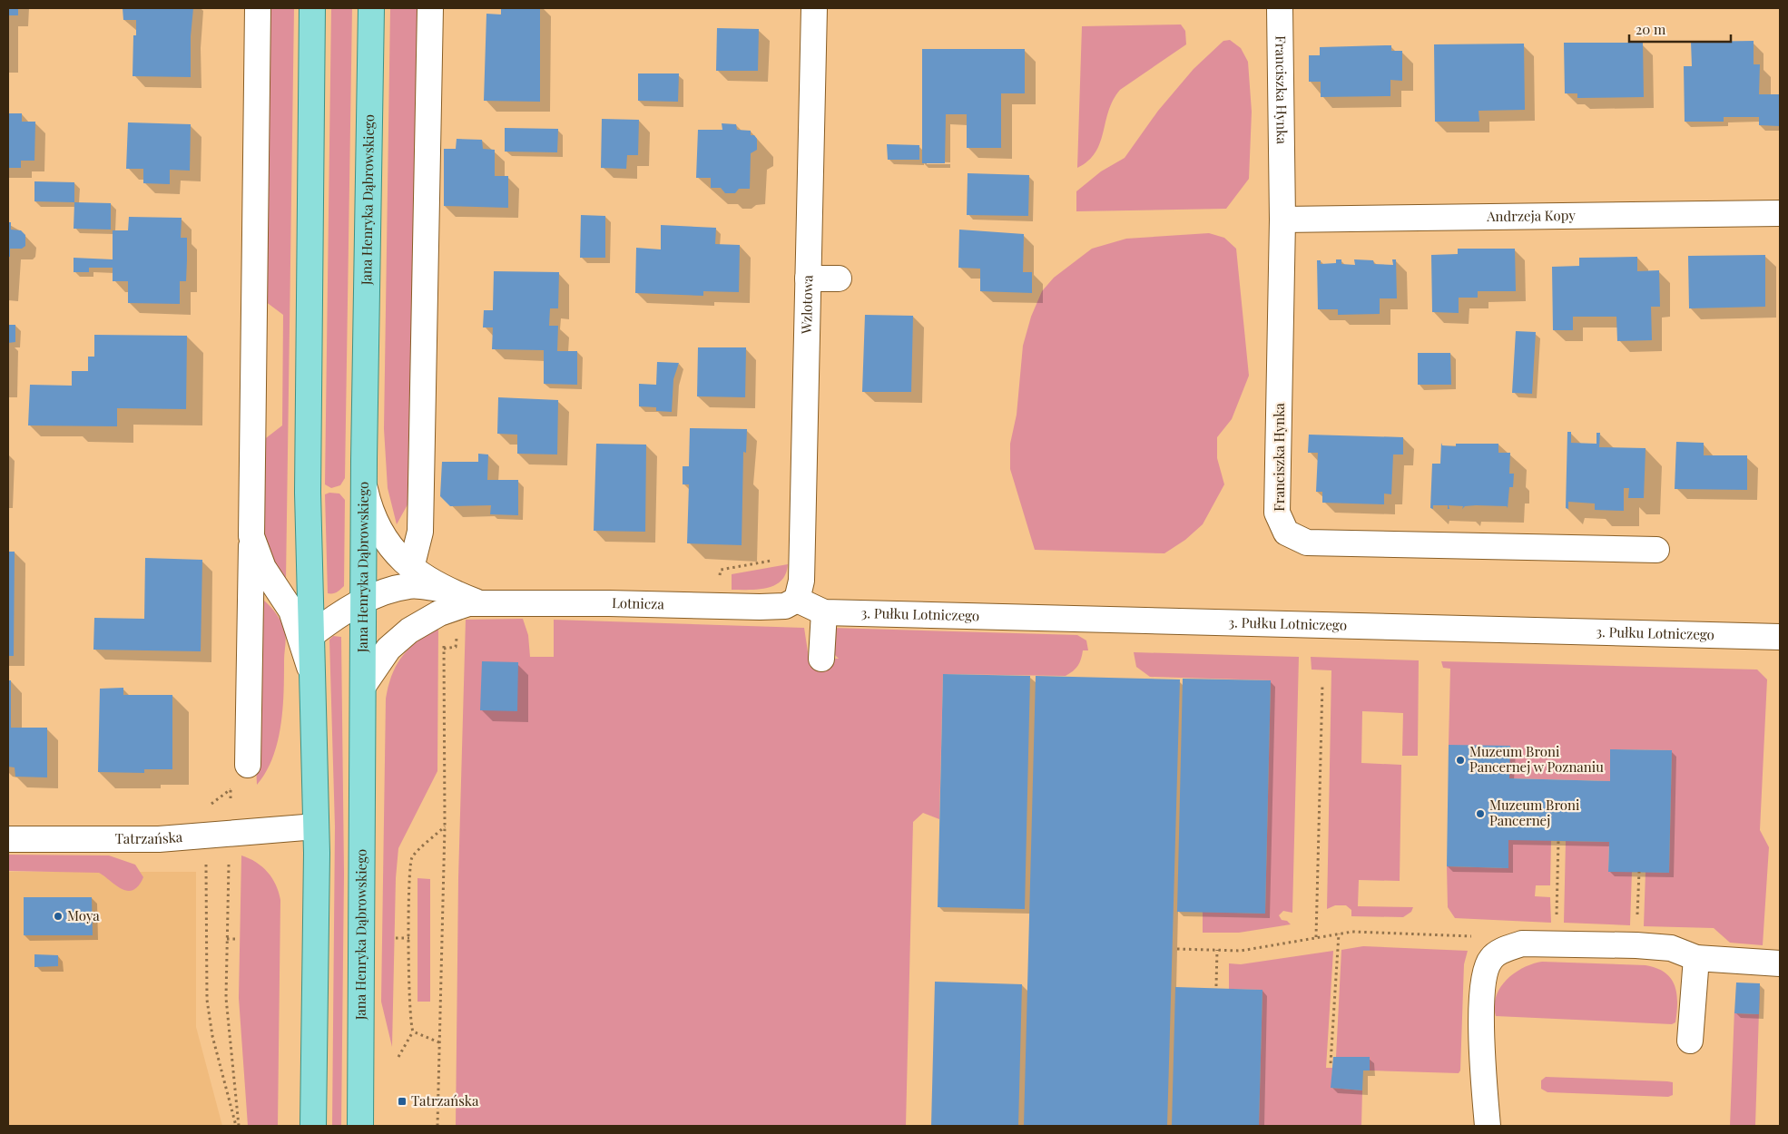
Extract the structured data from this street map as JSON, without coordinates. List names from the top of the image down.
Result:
{
  "streets": {
    "main road": ["Jana Henryka Dąbrowskiego"],
    "street": [
      "Franciszka Hynka",
      "Andrzeja Kopy",
      "Wzlotowa",
      "Lotnicza",
      "3. Pułku Lotniczego",
      "Tatrzańska"
    ]
  },
  "crossings": [
    ["Franciszka Hynka", "Andrzeja Kopy"],
    ["Jana Henryka Dąbrowskiego", "Lotnicza"],
    ["Wzlotowa", "Lotnicza"],
    ["Wzlotowa", "3. Pułku Lotniczego"],
    ["Lotnicza", "3. Pułku Lotniczego"]
  ],
  "places": {
    "other": ["Muzeum Broni Pancernej w Poznaniu", "Muzeum Broni Pancernej", "Moya"],
    "transit": ["Tatrzańska"]
  },
  "scale_bar": "20 m"
}
